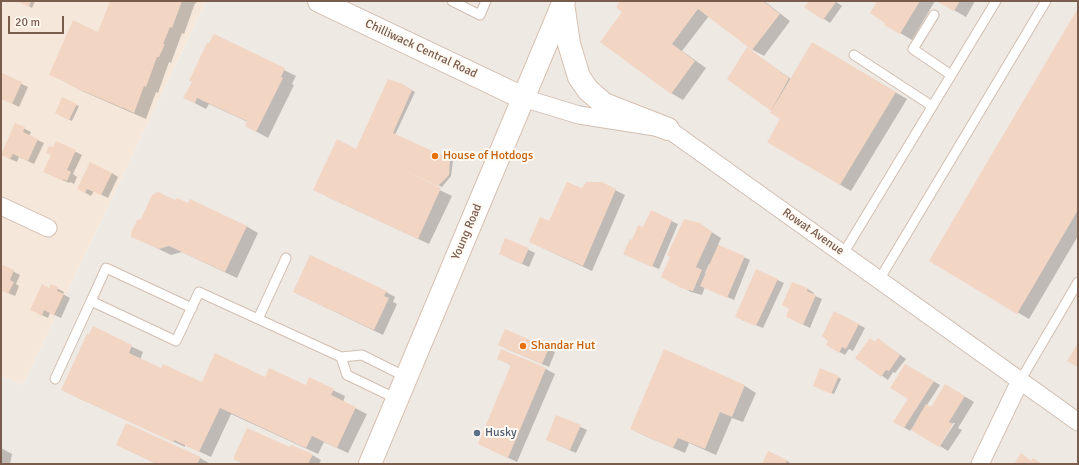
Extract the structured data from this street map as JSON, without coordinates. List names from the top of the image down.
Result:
{
  "streets": {
    "main road": ["Chilliwack Central Road", "Young Road"],
    "street": ["Rowat Avenue"]
  },
  "crossings": [
    ["Chilliwack Central Road", "Young Road"],
    ["Chilliwack Central Road", "Rowat Avenue"],
    ["Young Road", "Rowat Avenue"]
  ],
  "places": ["House of Hotdogs", "Shandar Hut", "Husky"],
  "scale_bar": "20 m"
}
